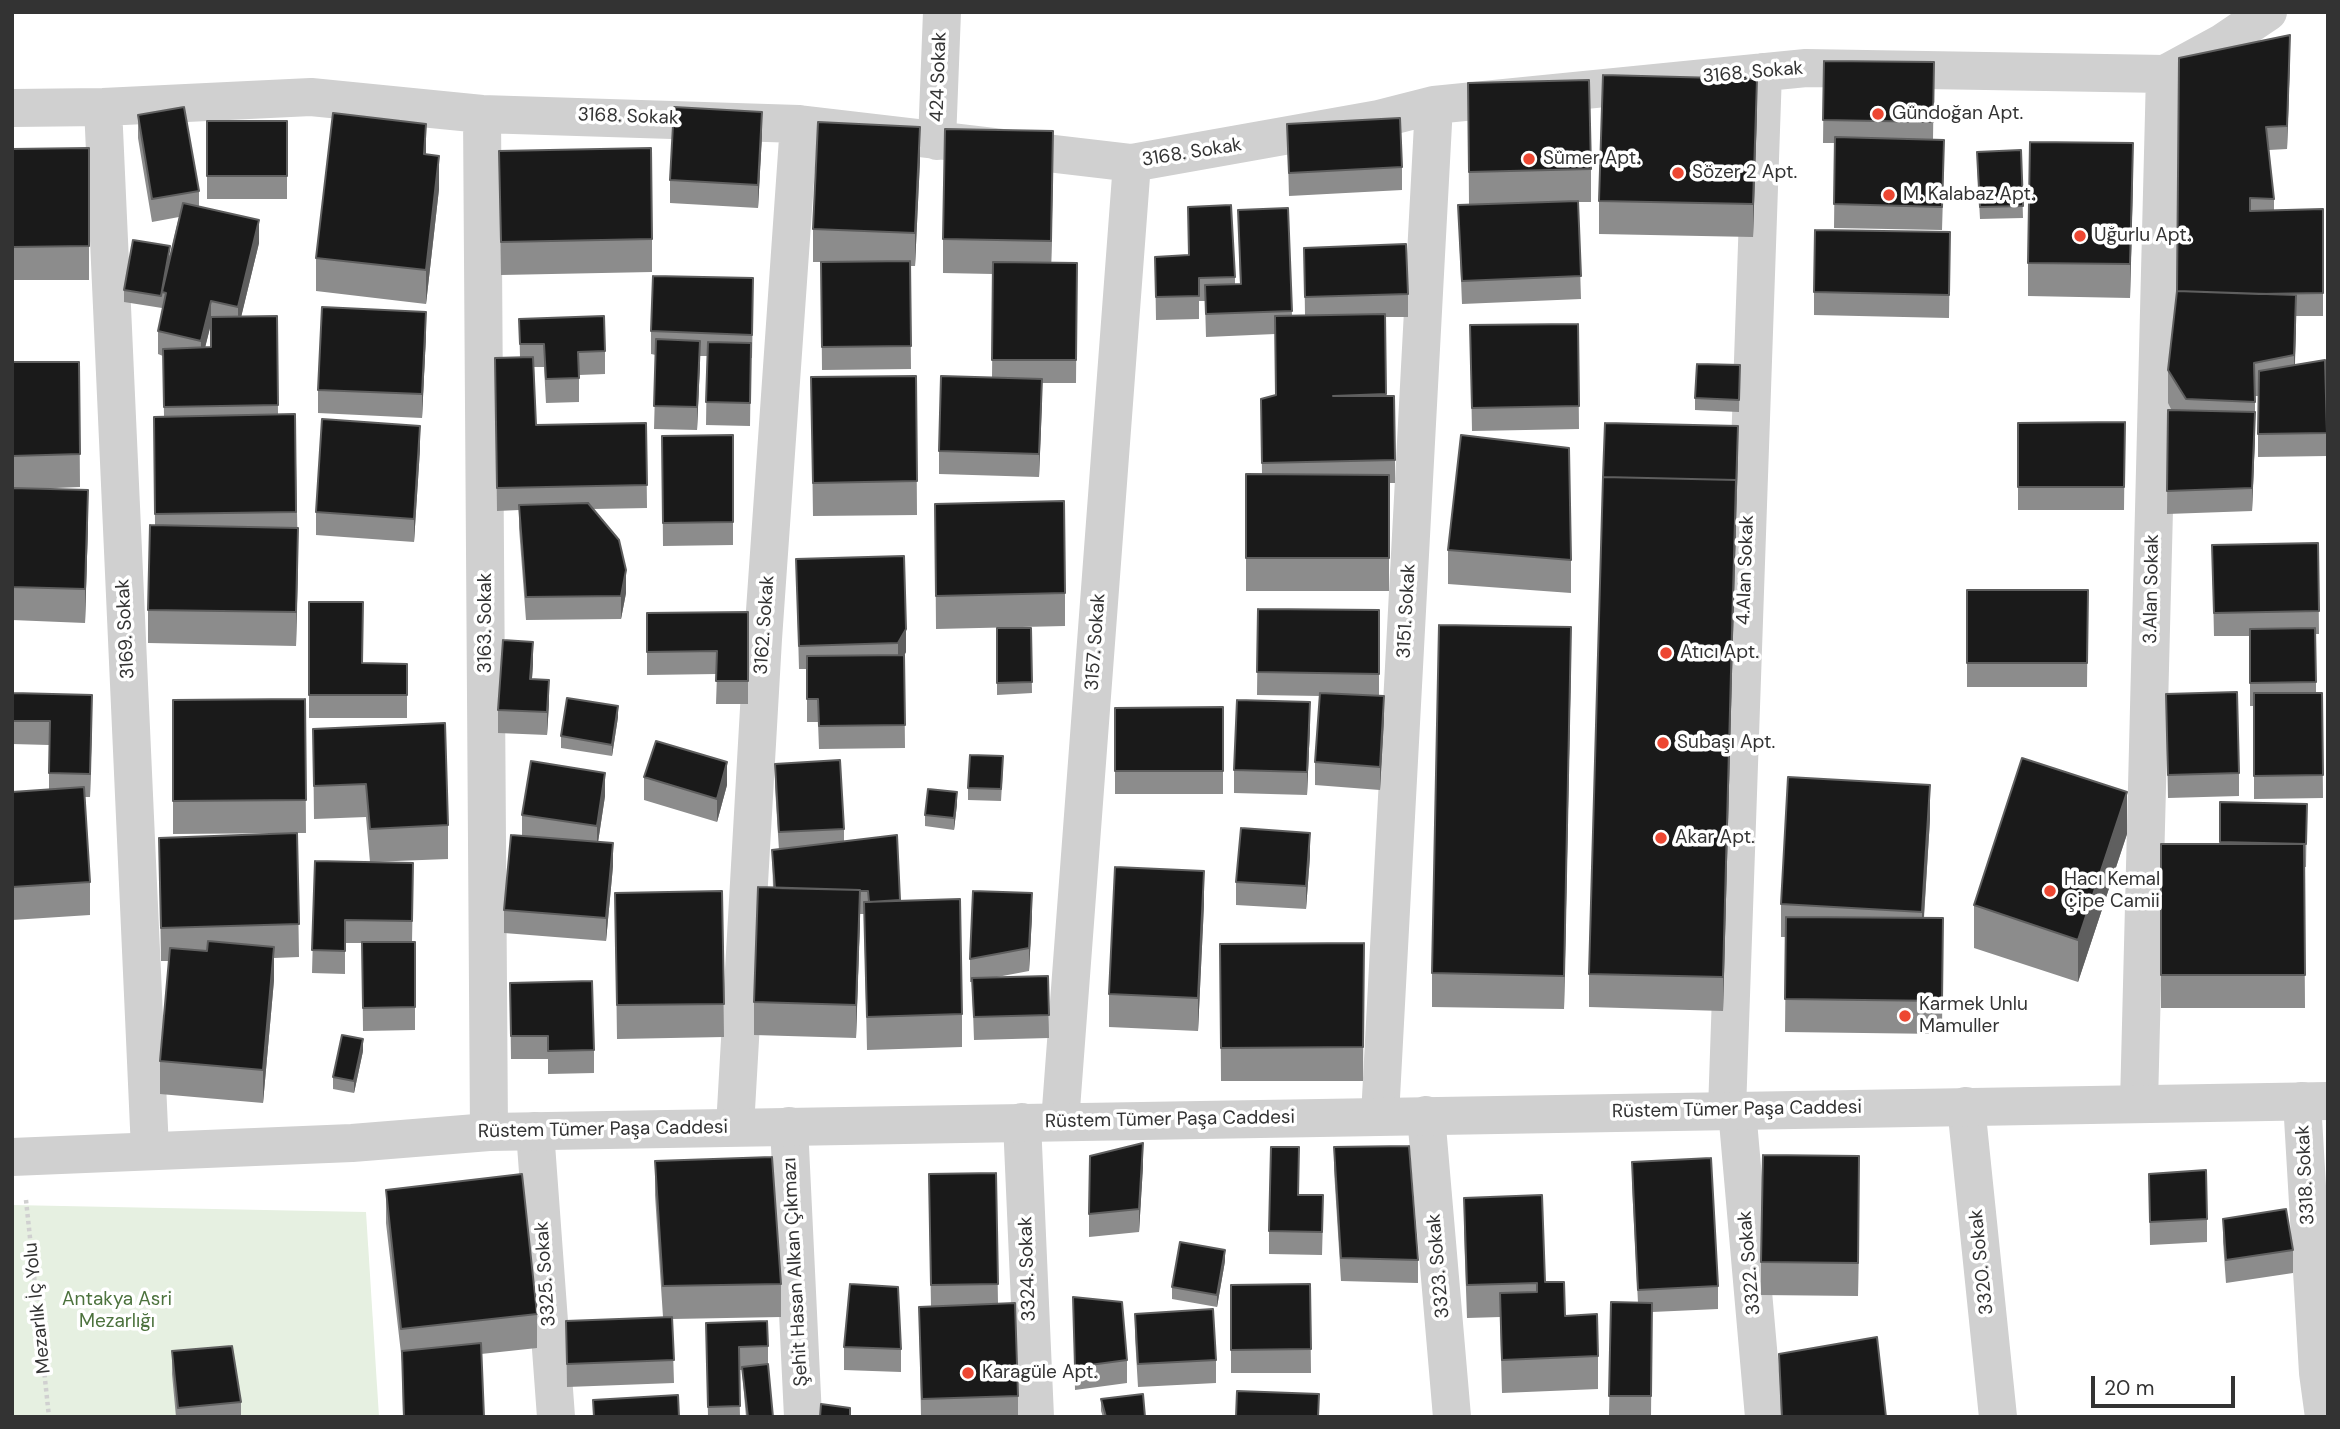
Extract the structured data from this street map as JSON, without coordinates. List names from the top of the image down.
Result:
{
  "streets": {
    "street": [
      "3168. Sokak",
      "424 Sokak",
      "4.Alan Sokak",
      "3.Alan Sokak",
      "3151. Sokak",
      "3163. Sokak",
      "3162. Sokak",
      "3169. Sokak",
      "3157. Sokak",
      "Rüstem Tümer Paşa Caddesi",
      "3318. Sokak",
      "3320. Sokak",
      "3322. Sokak",
      "3323. Sokak",
      "3324. Sokak",
      "Şehit Hasan Alkan Çıkmazı",
      "3325. Sokak"
    ],
    "path": ["Mezarlık İç Yolu"]
  },
  "crossings": [
    ["3168. Sokak", "424 Sokak"],
    ["3168. Sokak", "4.Alan Sokak"],
    ["3168. Sokak", "3.Alan Sokak"],
    ["3168. Sokak", "3151. Sokak"],
    ["3168. Sokak", "3163. Sokak"],
    ["3168. Sokak", "3162. Sokak"],
    ["3168. Sokak", "3169. Sokak"],
    ["3168. Sokak", "3157. Sokak"],
    ["4.Alan Sokak", "Rüstem Tümer Paşa Caddesi"],
    ["4.Alan Sokak", "3322. Sokak"],
    ["3.Alan Sokak", "Rüstem Tümer Paşa Caddesi"],
    ["3151. Sokak", "Rüstem Tümer Paşa Caddesi"],
    ["3163. Sokak", "Rüstem Tümer Paşa Caddesi"],
    ["3162. Sokak", "Rüstem Tümer Paşa Caddesi"],
    ["3169. Sokak", "Rüstem Tümer Paşa Caddesi"],
    ["3157. Sokak", "Rüstem Tümer Paşa Caddesi"],
    ["Rüstem Tümer Paşa Caddesi", "3318. Sokak"],
    ["Rüstem Tümer Paşa Caddesi", "3320. Sokak"],
    ["Rüstem Tümer Paşa Caddesi", "3322. Sokak"],
    ["Rüstem Tümer Paşa Caddesi", "3323. Sokak"],
    ["Rüstem Tümer Paşa Caddesi", "3324. Sokak"],
    ["Rüstem Tümer Paşa Caddesi", "Şehit Hasan Alkan Çıkmazı"],
    ["Rüstem Tümer Paşa Caddesi", "3325. Sokak"],
    ["Rüstem Tümer Paşa Caddesi", "Mezarlık İç Yolu"]
  ],
  "parks": ["Antakya Asri Mezarlığı"],
  "places": [
    "Gündoğan Apt.",
    "Sümer Apt.",
    "Sözer 2 Apt.",
    "M. Kalabaz Apt.",
    "Uğurlu Apt.",
    "Atıcı Apt.",
    "Subaşı Apt.",
    "Akar Apt.",
    "Hacı Kemal Çipe Camii",
    "Karmek Unlu Mamuller",
    "Karagüle Apt."
  ],
  "scale_bar": "20 m"
}
